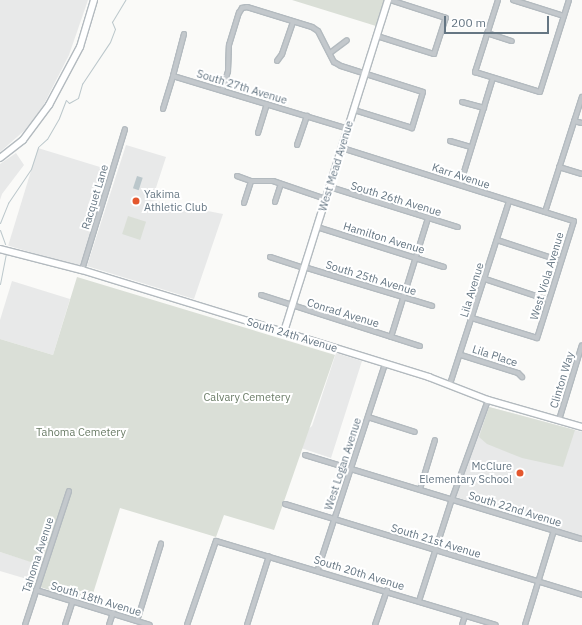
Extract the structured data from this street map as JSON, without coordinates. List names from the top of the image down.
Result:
{
  "streets": {
    "street": [
      "South 27th Avenue",
      "West Mead Avenue",
      "Karr Avenue",
      "Racquet Lane",
      "South 26th Avenue",
      "Hamilton Avenue",
      "West Viola Avenue",
      "South 25th Avenue",
      "Lila Avenue",
      "Conrad Avenue",
      "South 24th Avenue",
      "Lila Place",
      "Clinton Way",
      "West Logan Avenue",
      "South 22nd Avenue",
      "South 21st Avenue",
      "Tahoma Avenue",
      "South 20th Avenue",
      "South 18th Avenue"
    ]
  },
  "crossings": [
    ["South 27th Avenue", "West Mead Avenue"],
    ["West Mead Avenue", "Karr Avenue"],
    ["West Mead Avenue", "South 26th Avenue"],
    ["West Mead Avenue", "Hamilton Avenue"],
    ["West Mead Avenue", "South 25th Avenue"],
    ["West Mead Avenue", "Conrad Avenue"],
    ["West Mead Avenue", "South 24th Avenue"],
    ["Karr Avenue", "West Viola Avenue"],
    ["Karr Avenue", "Lila Avenue"],
    ["Racquet Lane", "South 24th Avenue"],
    ["West Viola Avenue", "Lila Avenue"],
    ["Lila Avenue", "South 24th Avenue"],
    ["Lila Avenue", "Lila Place"],
    ["South 24th Avenue", "Clinton Way"],
    ["South 24th Avenue", "West Logan Avenue"],
    ["West Logan Avenue", "South 22nd Avenue"],
    ["West Logan Avenue", "South 21st Avenue"],
    ["West Logan Avenue", "South 20th Avenue"],
    ["Tahoma Avenue", "South 18th Avenue"]
  ],
  "parks": ["Calvary Cemetery", "Tahoma Cemetery"],
  "places": ["Yakima Athletic Club", "McClure Elementary School"],
  "scale_bar": "200 m"
}
